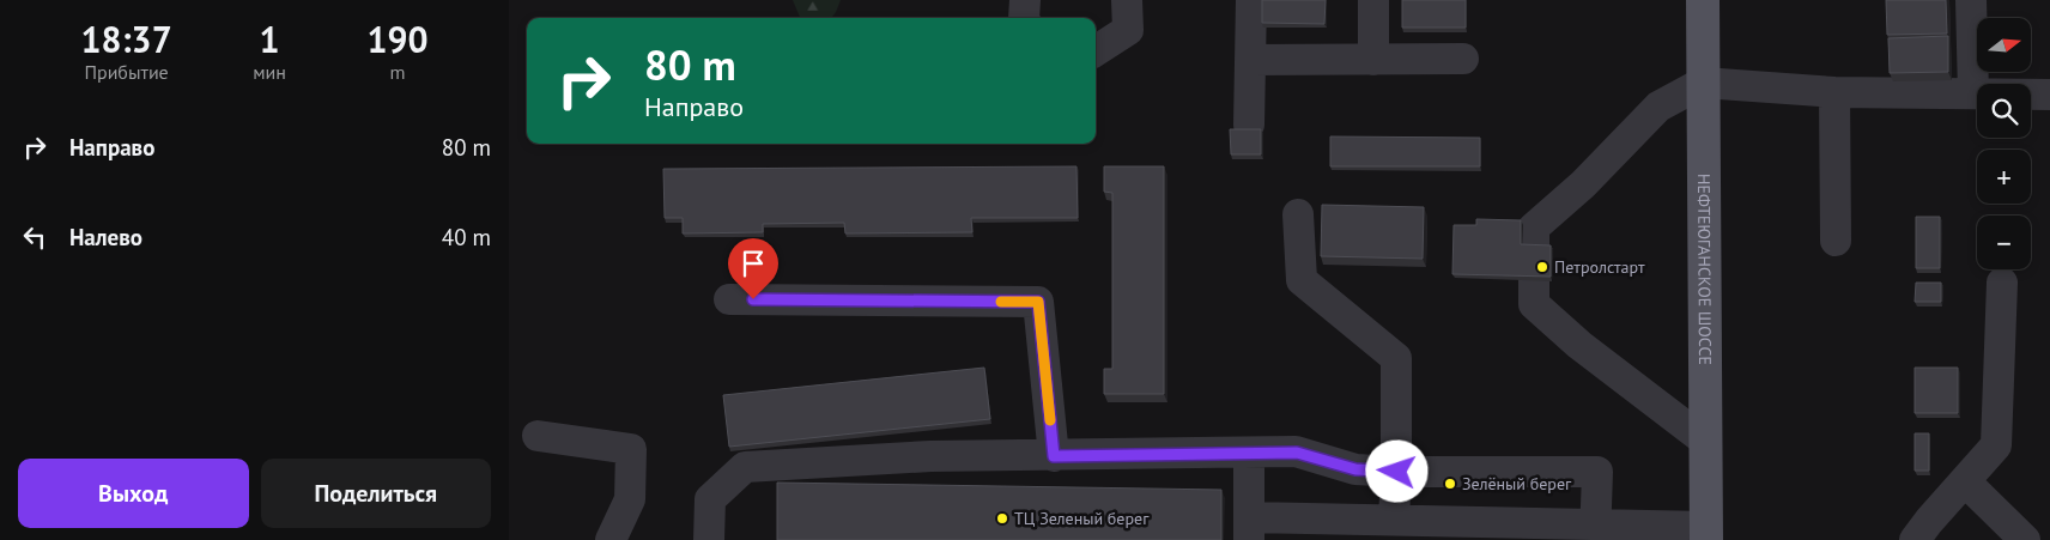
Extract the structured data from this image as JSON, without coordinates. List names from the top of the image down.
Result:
{
  "streets": {
    "main road": ["НЕФТЕЮГАНСКОЕ ШОССЕ"]
  },
  "places": ["Петролстарт", "Зелёный берег", "ТЦ Зеленый берег"],
  "north": "right",
  "page": {
    "eta": [
      "18:37",
      "Прибытие",
      "1",
      "мин",
      "190",
      "m"
    ],
    "map_buttons": ["+", "−"],
    "turn": ["80 m", "Направо"],
    "list": [
      {
        "name": "Направо",
        "value": "80 m"
      },
      {
        "name": "Налево",
        "value": "40 m"
      }
    ],
    "buttons": ["Выход", "Поделиться"]
  }
}
